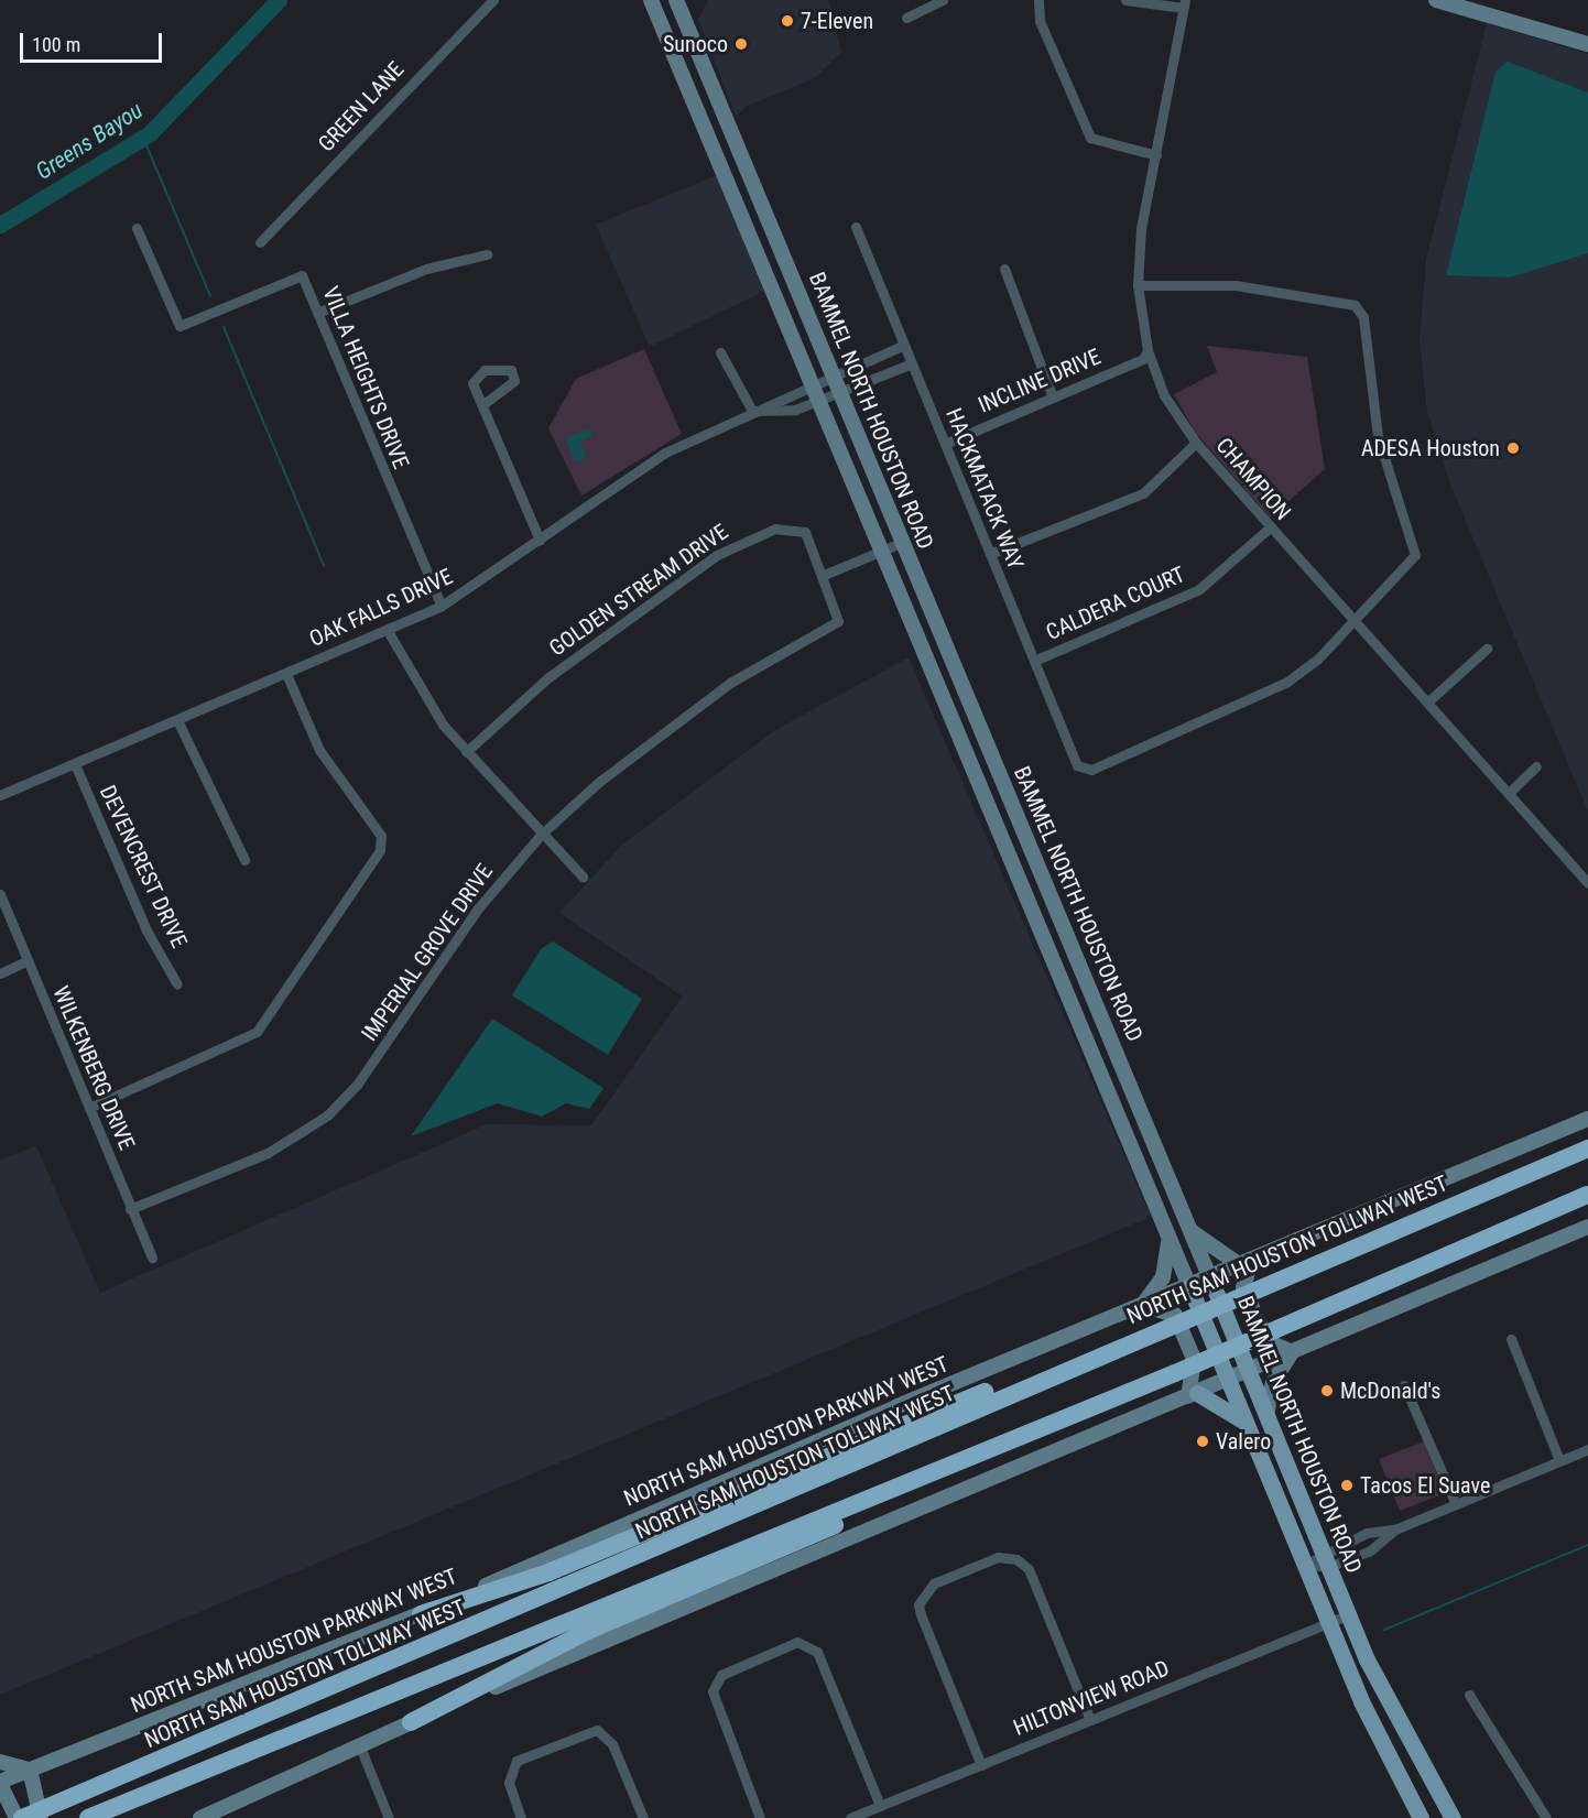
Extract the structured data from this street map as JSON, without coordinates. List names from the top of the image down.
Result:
{
  "streets": {
    "highway": ["NORTH SAM HOUSTON TOLLWAY WEST"],
    "main road": ["BAMMEL NORTH HOUSTON ROAD", "NORTH SAM HOUSTON PARKWAY WEST"],
    "street": [
      "GREEN LANE",
      "VILLA HEIGHTS DRIVE",
      "INCLINE DRIVE",
      "CHAMPION",
      "HACKMATACK WAY",
      "GOLDEN STREAM DRIVE",
      "CALDERA COURT",
      "OAK FALLS DRIVE",
      "DEVENCREST DRIVE",
      "IMPERIAL GROVE DRIVE",
      "WILKENBERG DRIVE",
      "HILTONVIEW ROAD"
    ]
  },
  "crossings": [
    ["VILLA HEIGHTS DRIVE", "OAK FALLS DRIVE"],
    ["INCLINE DRIVE", "CHAMPION"],
    ["INCLINE DRIVE", "HACKMATACK WAY"],
    ["BAMMEL NORTH HOUSTON ROAD", "OAK FALLS DRIVE"],
    ["BAMMEL NORTH HOUSTON ROAD", "NORTH SAM HOUSTON PARKWAY WEST"],
    ["BAMMEL NORTH HOUSTON ROAD", "HILTONVIEW ROAD"],
    ["CHAMPION", "HACKMATACK WAY"],
    ["CHAMPION", "CALDERA COURT"],
    ["HACKMATACK WAY", "CALDERA COURT"],
    ["HACKMATACK WAY", "OAK FALLS DRIVE"],
    ["GOLDEN STREAM DRIVE", "IMPERIAL GROVE DRIVE"],
    ["OAK FALLS DRIVE", "DEVENCREST DRIVE"],
    ["IMPERIAL GROVE DRIVE", "WILKENBERG DRIVE"]
  ],
  "water": ["Greens Bayou"],
  "places": [
    "7-Eleven",
    "Sunoco",
    "ADESA Houston",
    "McDonald's",
    "Valero",
    "Tacos El Suave"
  ],
  "scale_bar": "100 m"
}
